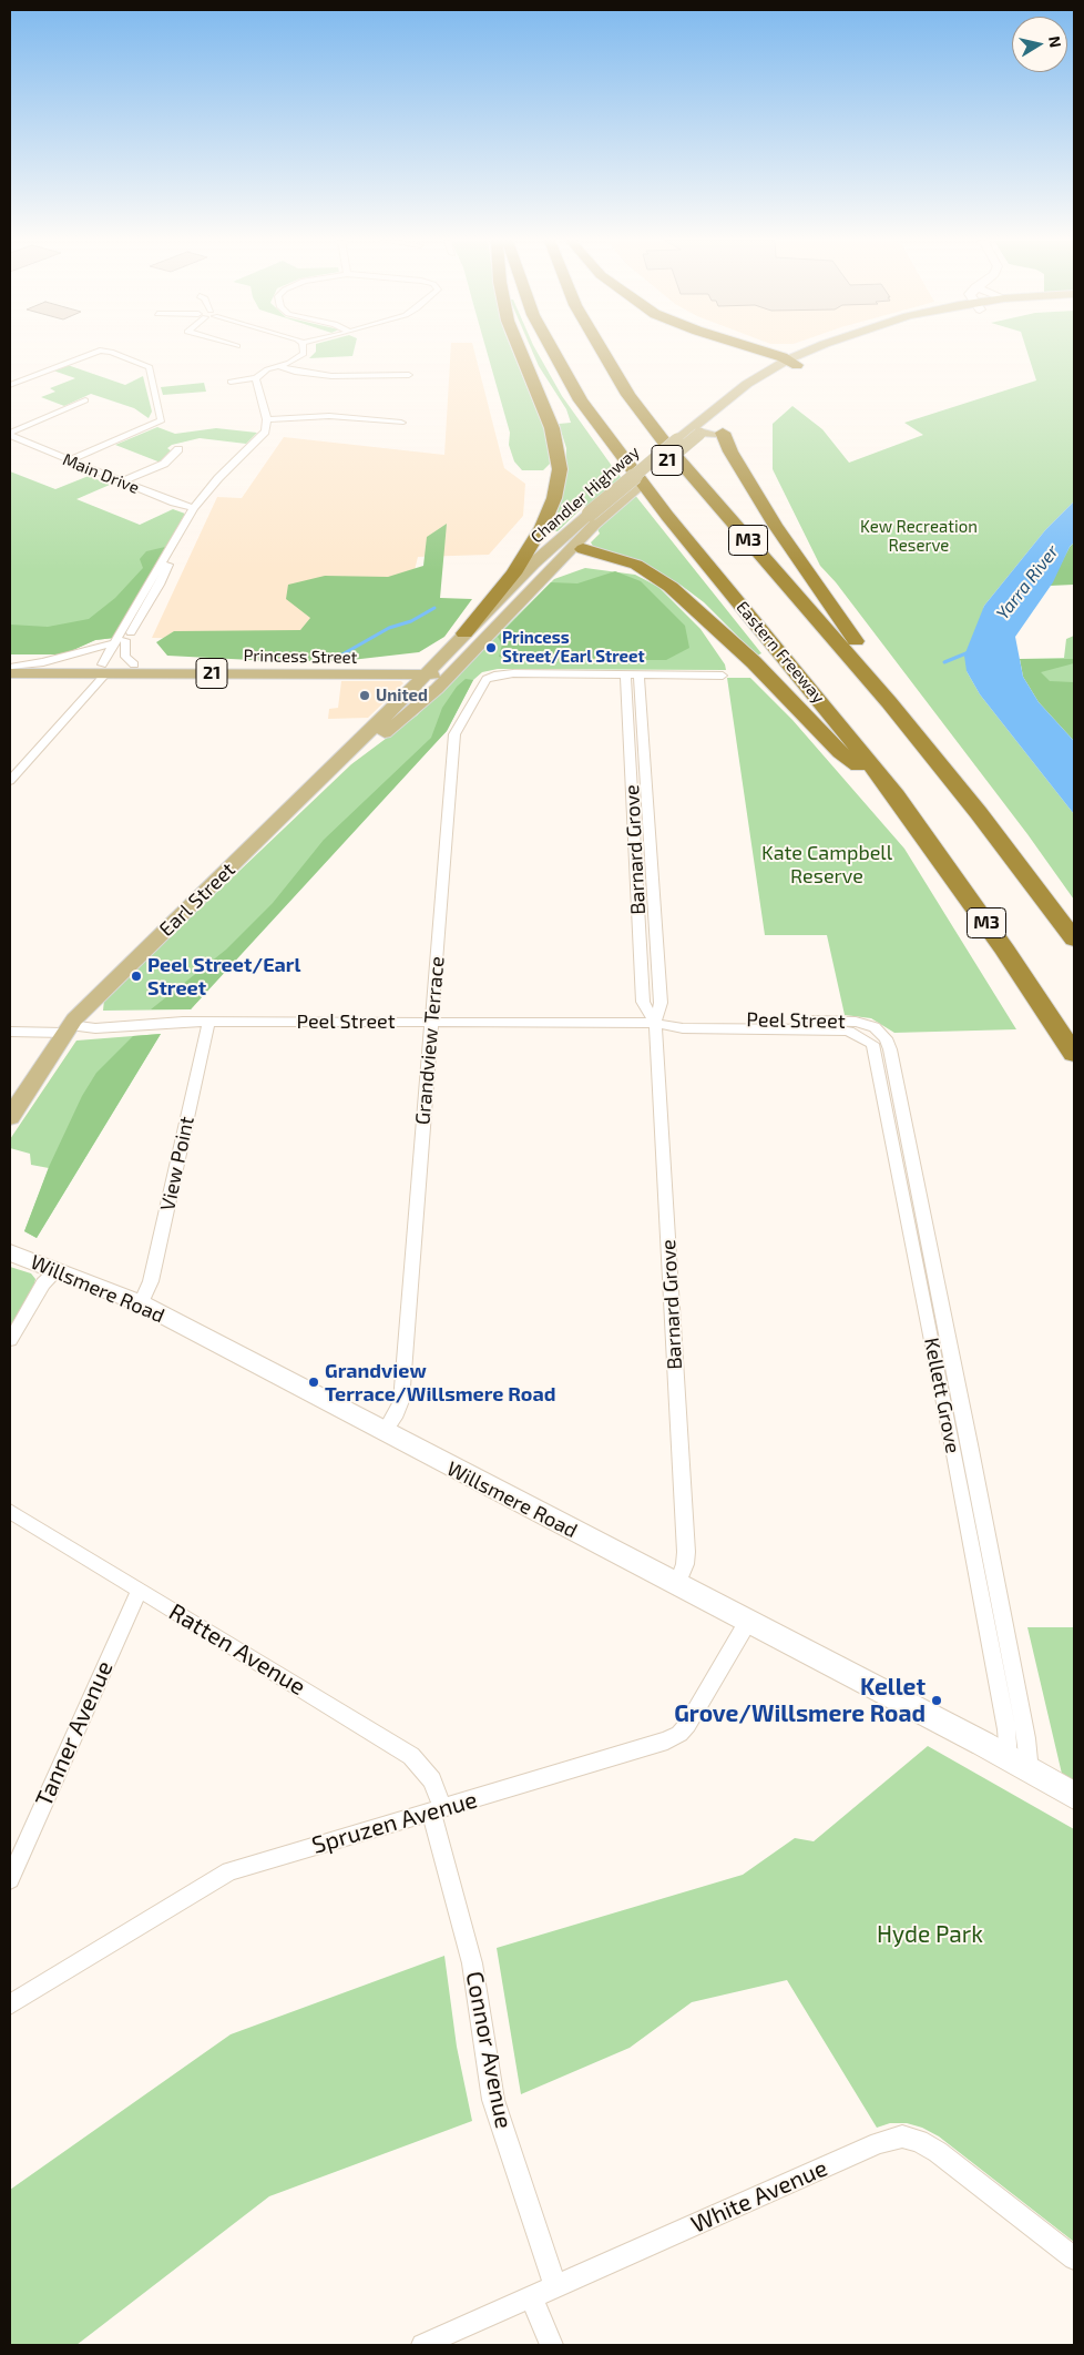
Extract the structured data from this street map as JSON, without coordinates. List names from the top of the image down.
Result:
{
  "streets": {
    "highway": ["M3", "Eastern Freeway"],
    "main road": [
      "21",
      "Chandler Highway",
      "Princess Street",
      "Earl Street"
    ],
    "street": [
      "Main Drive",
      "Barnard Grove",
      "Peel Street",
      "Grandview Terrace",
      "View Point",
      "Willsmere Road",
      "Kellett Grove",
      "Ratten Avenue",
      "Tanner Avenue",
      "Spruzen Avenue",
      "Connor Avenue",
      "White Avenue"
    ]
  },
  "crossings": [
    ["Chandler Highway", "Princess Street"],
    ["Chandler Highway", "Earl Street"],
    ["Princess Street", "Earl Street"],
    ["Barnard Grove", "Peel Street"],
    ["Barnard Grove", "Grandview Terrace"],
    ["Barnard Grove", "Willsmere Road"],
    ["Earl Street", "Peel Street"],
    ["Peel Street", "Grandview Terrace"],
    ["Peel Street", "View Point"],
    ["Peel Street", "Kellett Grove"],
    ["Grandview Terrace", "Willsmere Road"],
    ["View Point", "Willsmere Road"],
    ["Willsmere Road", "Kellett Grove"],
    ["Willsmere Road", "Spruzen Avenue"],
    ["Ratten Avenue", "Tanner Avenue"],
    ["Ratten Avenue", "Spruzen Avenue"],
    ["Ratten Avenue", "Connor Avenue"],
    ["Spruzen Avenue", "Connor Avenue"],
    ["Connor Avenue", "White Avenue"]
  ],
  "water": ["Yarra River"],
  "parks": ["Kew Recreation Reserve", "Kate Campbell Reserve", "Hyde Park"],
  "places": [
    "Princess Street/Earl Street",
    "United",
    "Peel Street/Earl Street",
    "Grandview Terrace/Willsmere Road",
    "Kellet Grove/Willsmere Road"
  ],
  "north": "right"
}
